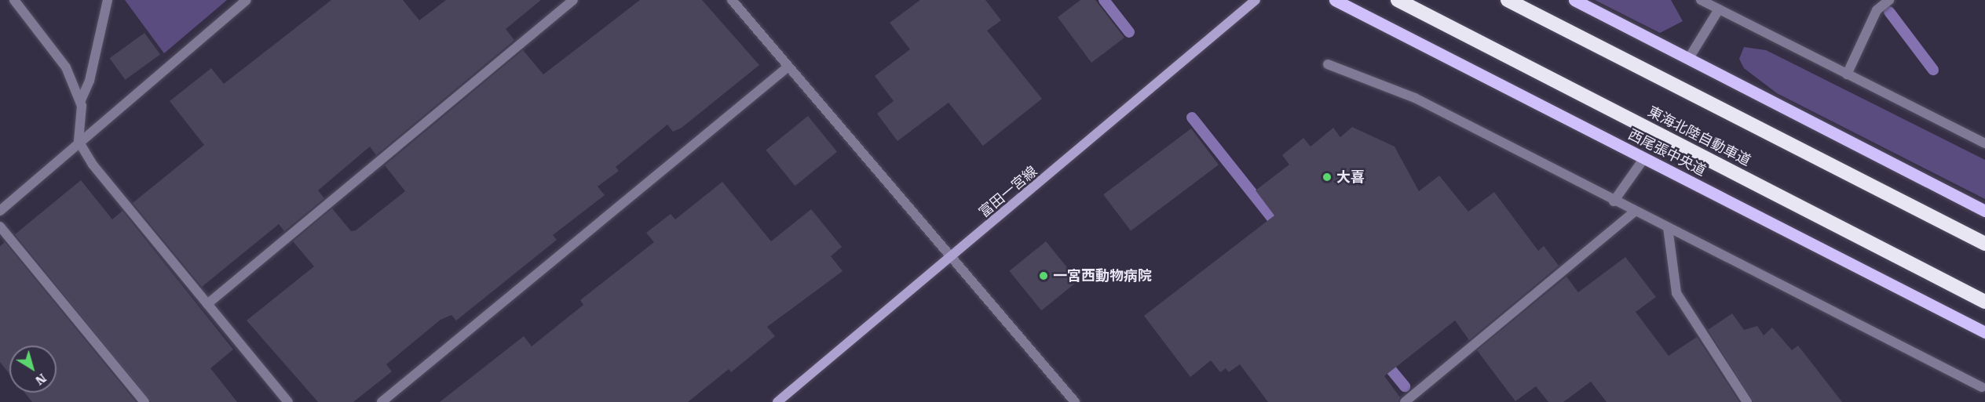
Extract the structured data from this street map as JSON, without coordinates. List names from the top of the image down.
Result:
{
  "streets": {
    "highway": ["東海北陸自動車道"],
    "main road": ["西尾張中央道", "富田一宮線"]
  },
  "places": ["大喜", "一宮西動物病院"],
  "north": "bottom right"
}
